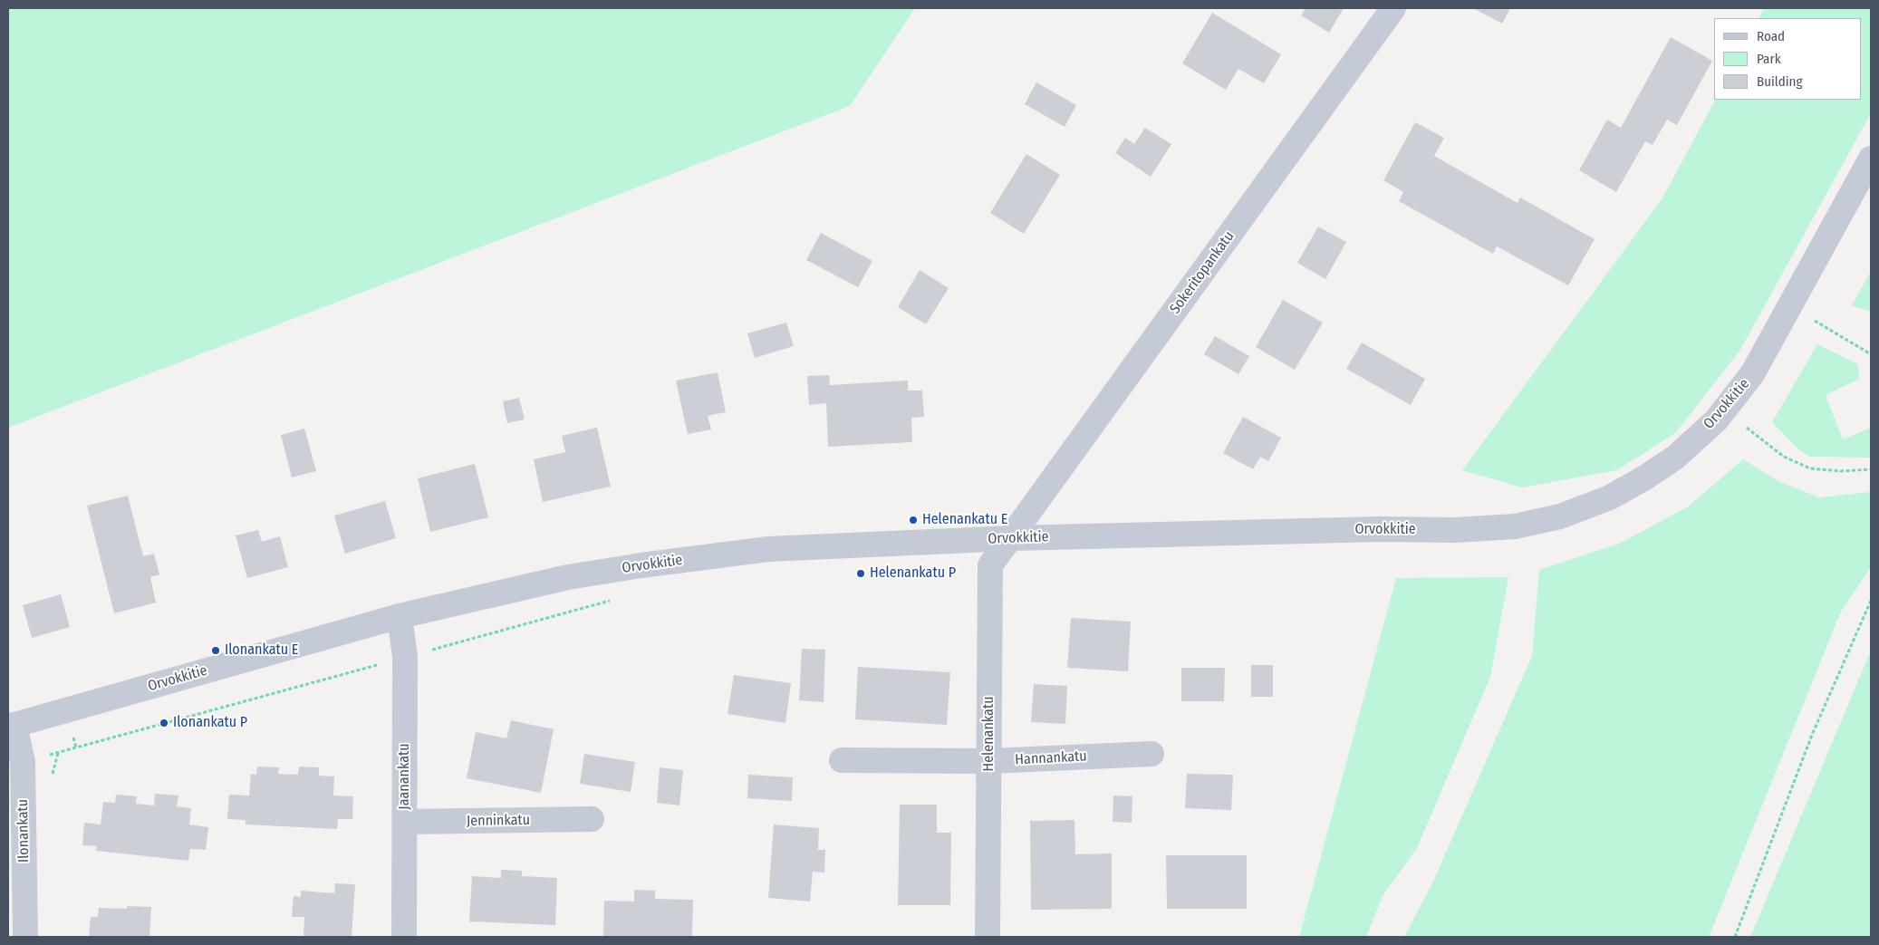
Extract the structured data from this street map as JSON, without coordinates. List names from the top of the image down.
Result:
{
  "streets": {
    "street": [
      "Sokeritopankatu",
      "Orvokkitie",
      "Helenankatu",
      "Hannankatu",
      "Jaanankatu",
      "Jenninkatu",
      "Ilonankatu"
    ]
  },
  "crossings": [
    ["Sokeritopankatu", "Orvokkitie"],
    ["Sokeritopankatu", "Helenankatu"],
    ["Orvokkitie", "Helenankatu"],
    ["Orvokkitie", "Jaanankatu"],
    ["Orvokkitie", "Ilonankatu"],
    ["Helenankatu", "Hannankatu"],
    ["Jaanankatu", "Jenninkatu"]
  ],
  "places": [
    "Helenankatu E",
    "Helenankatu P",
    "Ilonankatu E",
    "Ilonankatu P"
  ],
  "legend": ["Road", "Park", "Building"]
}
